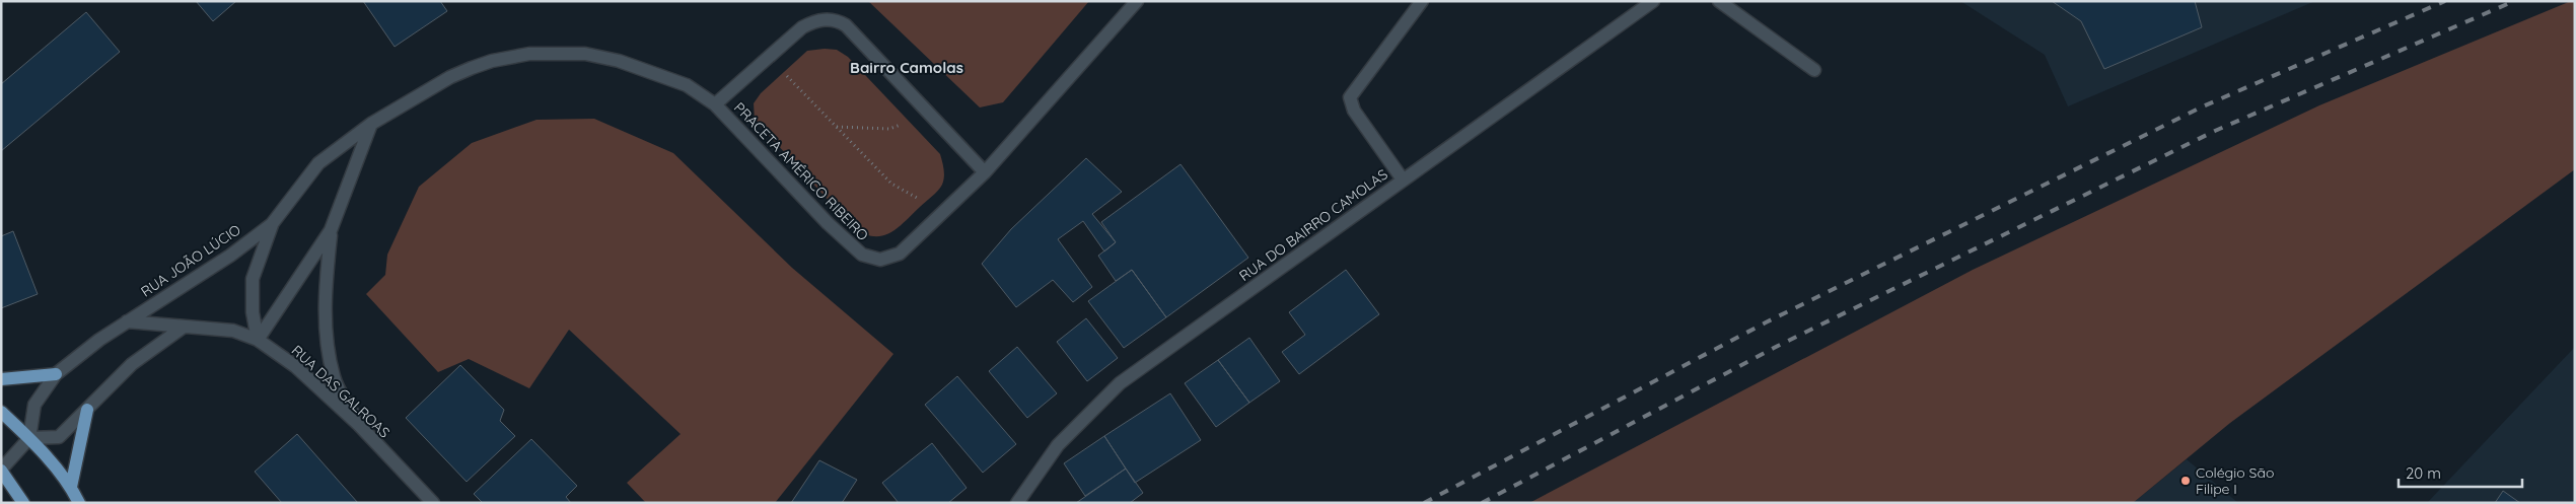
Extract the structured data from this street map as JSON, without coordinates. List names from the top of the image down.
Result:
{
  "streets": {
    "street": [
      "PRACETA AMÉRICO RIBEIRO",
      "RUA DO BAIRRO CAMOLAS",
      "RUA JOÃO LÚCIO",
      "RUA DAS GALROAS"
    ]
  },
  "crossings": [
    ["PRACETA AMÉRICO RIBEIRO", "RUA JOÃO LÚCIO"],
    ["RUA JOÃO LÚCIO", "RUA DAS GALROAS"]
  ],
  "districts": ["Bairro Camolas"],
  "places": ["Colégio São Filipe I"],
  "scale_bar": "20 m"
}
